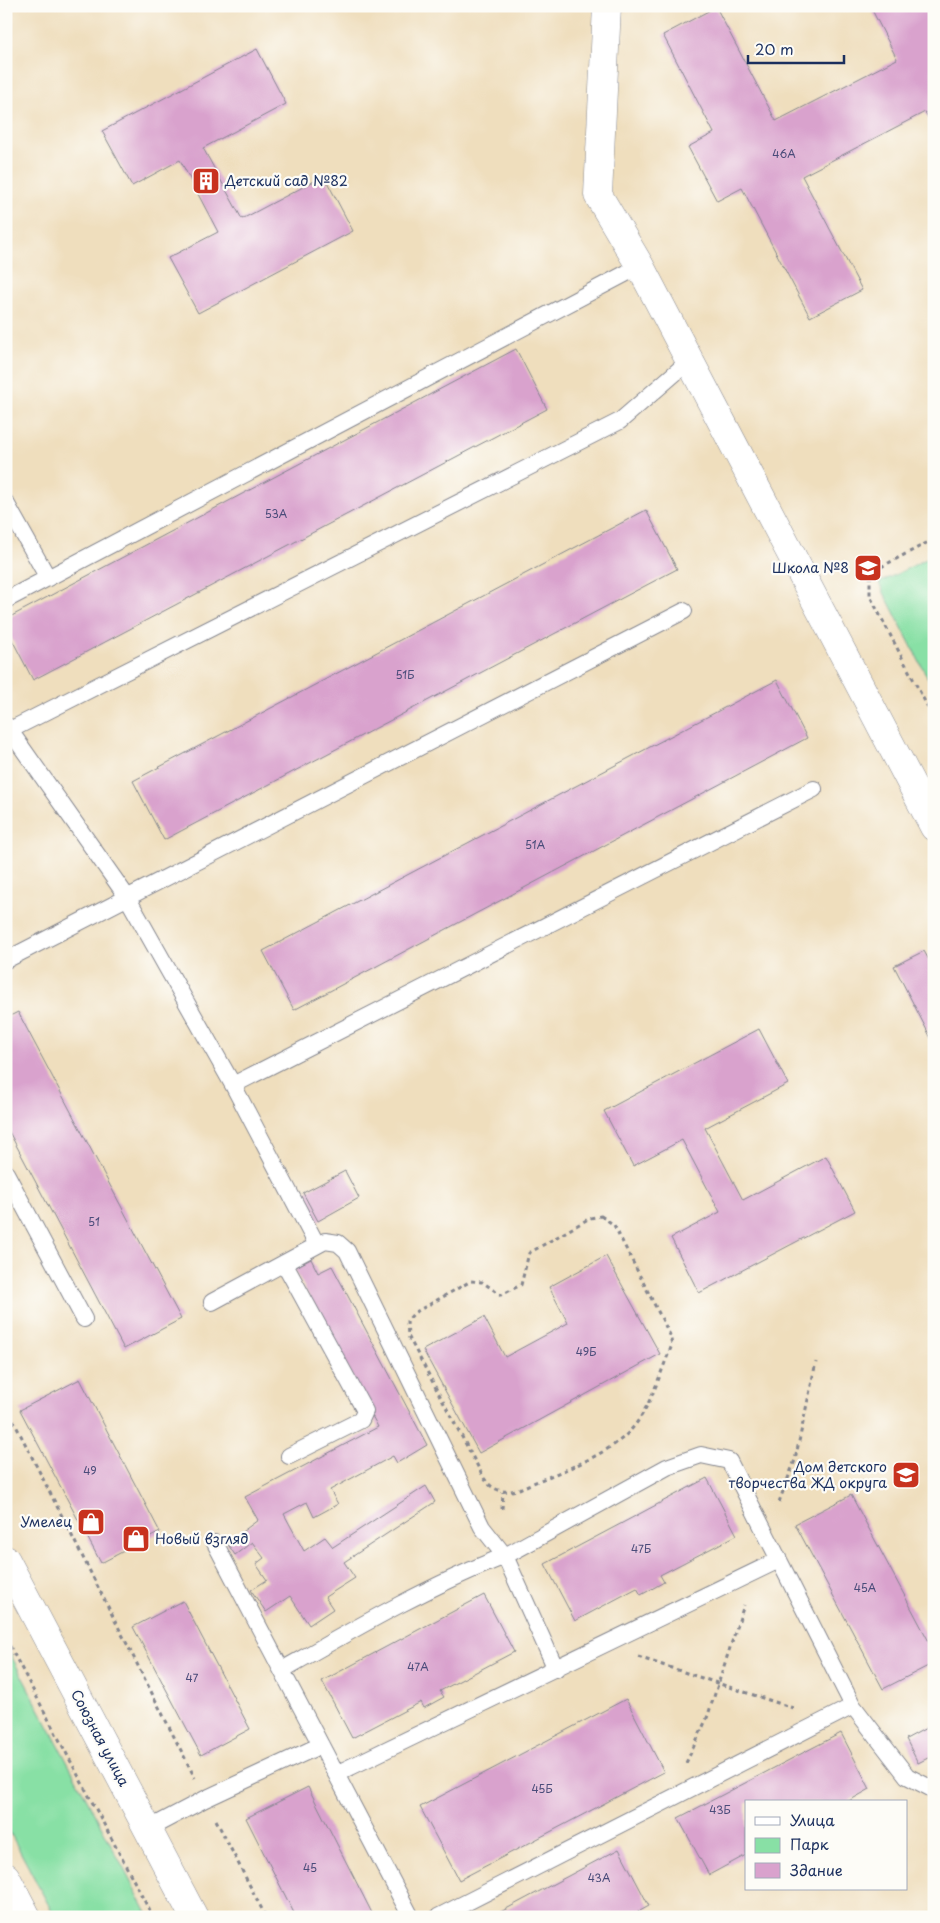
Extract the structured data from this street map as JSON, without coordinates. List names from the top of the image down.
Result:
{
  "streets": {
    "street": ["Союзная улица"]
  },
  "places": {
    "building": ["Детский сад №82"],
    "school or university": ["Школа №8", "Дом детского творчества ЖД округа"],
    "shop": ["Умелец", "Новый взгляд"]
  },
  "house_numbers": [
    "46А",
    "53А",
    "51Б",
    "51А",
    "51",
    "49Б",
    "49",
    "47Б",
    "45А",
    "47А",
    "47",
    "45Б",
    "43Б",
    "45",
    "43А"
  ],
  "legend": ["Улица", "Парк", "Здание"],
  "scale_bar": "20 m"
}
